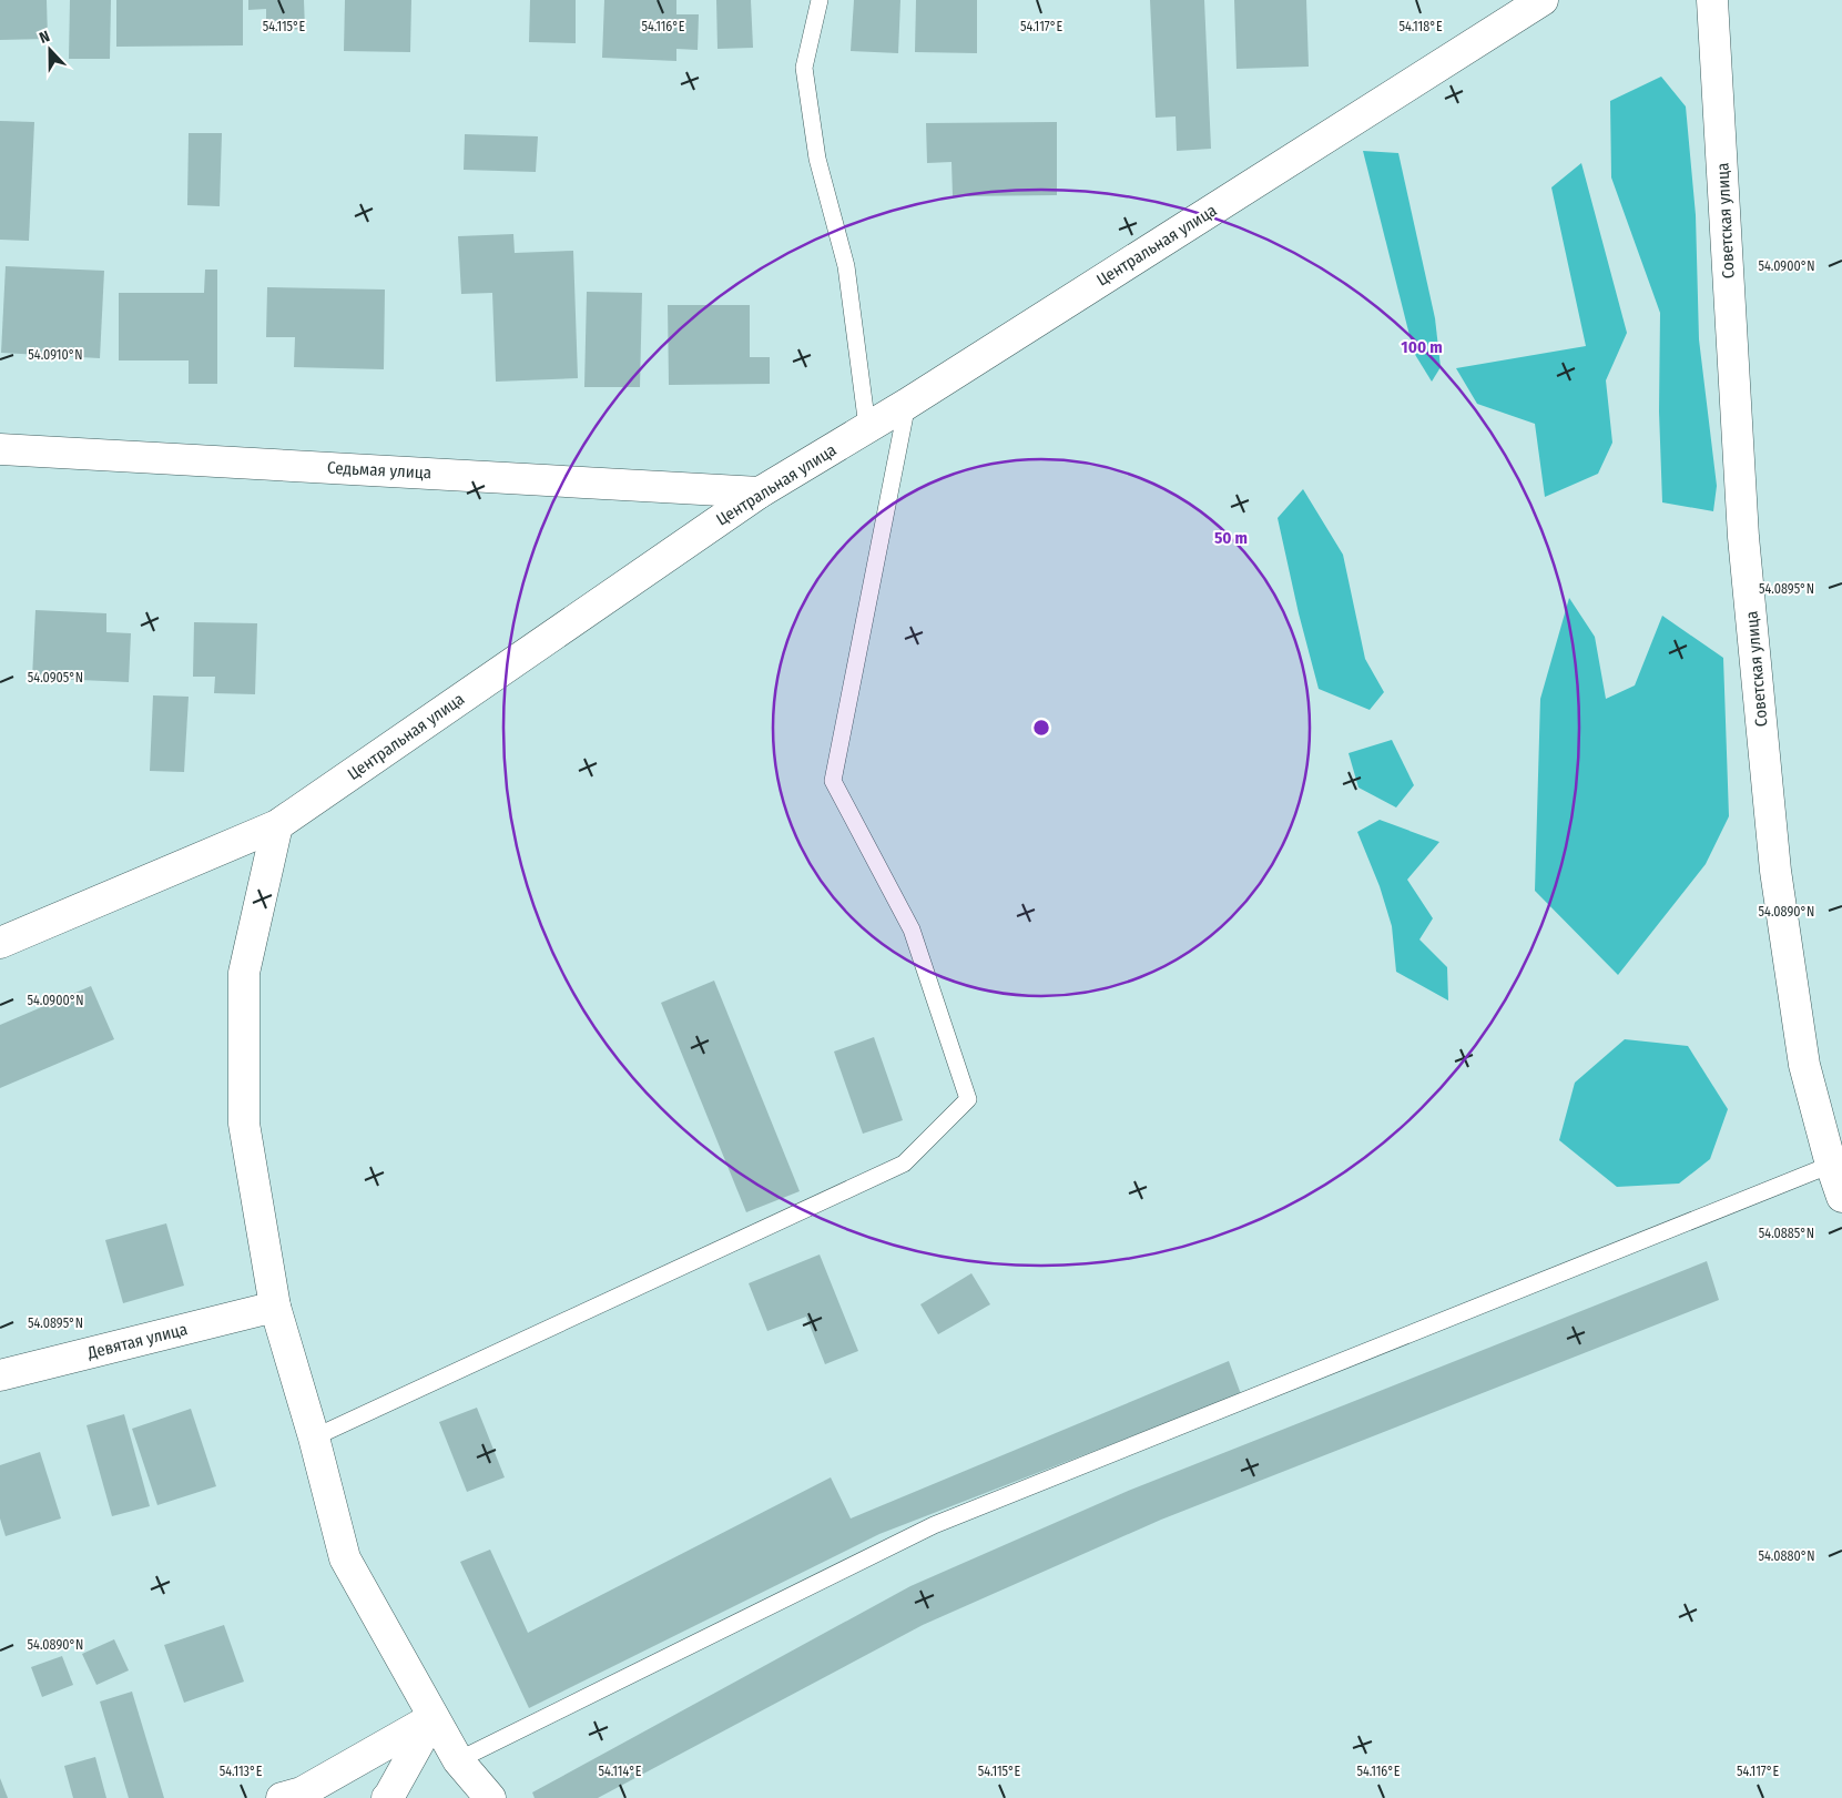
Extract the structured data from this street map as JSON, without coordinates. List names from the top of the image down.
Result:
{
  "streets": {
    "street": [
      "Советская улица",
      "Центральная улица",
      "Седьмая улица",
      "Девятая улица"
    ]
  },
  "crossings": [
    ["Центральная улица", "Седьмая улица"]
  ],
  "north": "top",
  "coordinates": [
    "54.115°E",
    "54.116°E",
    "54.117°E",
    "54.118°E",
    "54.0900°N",
    "54.0910°N",
    "54.0895°N",
    "54.0905°N",
    "54.0890°N",
    "54.0885°N",
    "54.0880°N",
    "54.113°E",
    "54.114°E"
  ],
  "rings": ["100 m", "50 m"]
}
